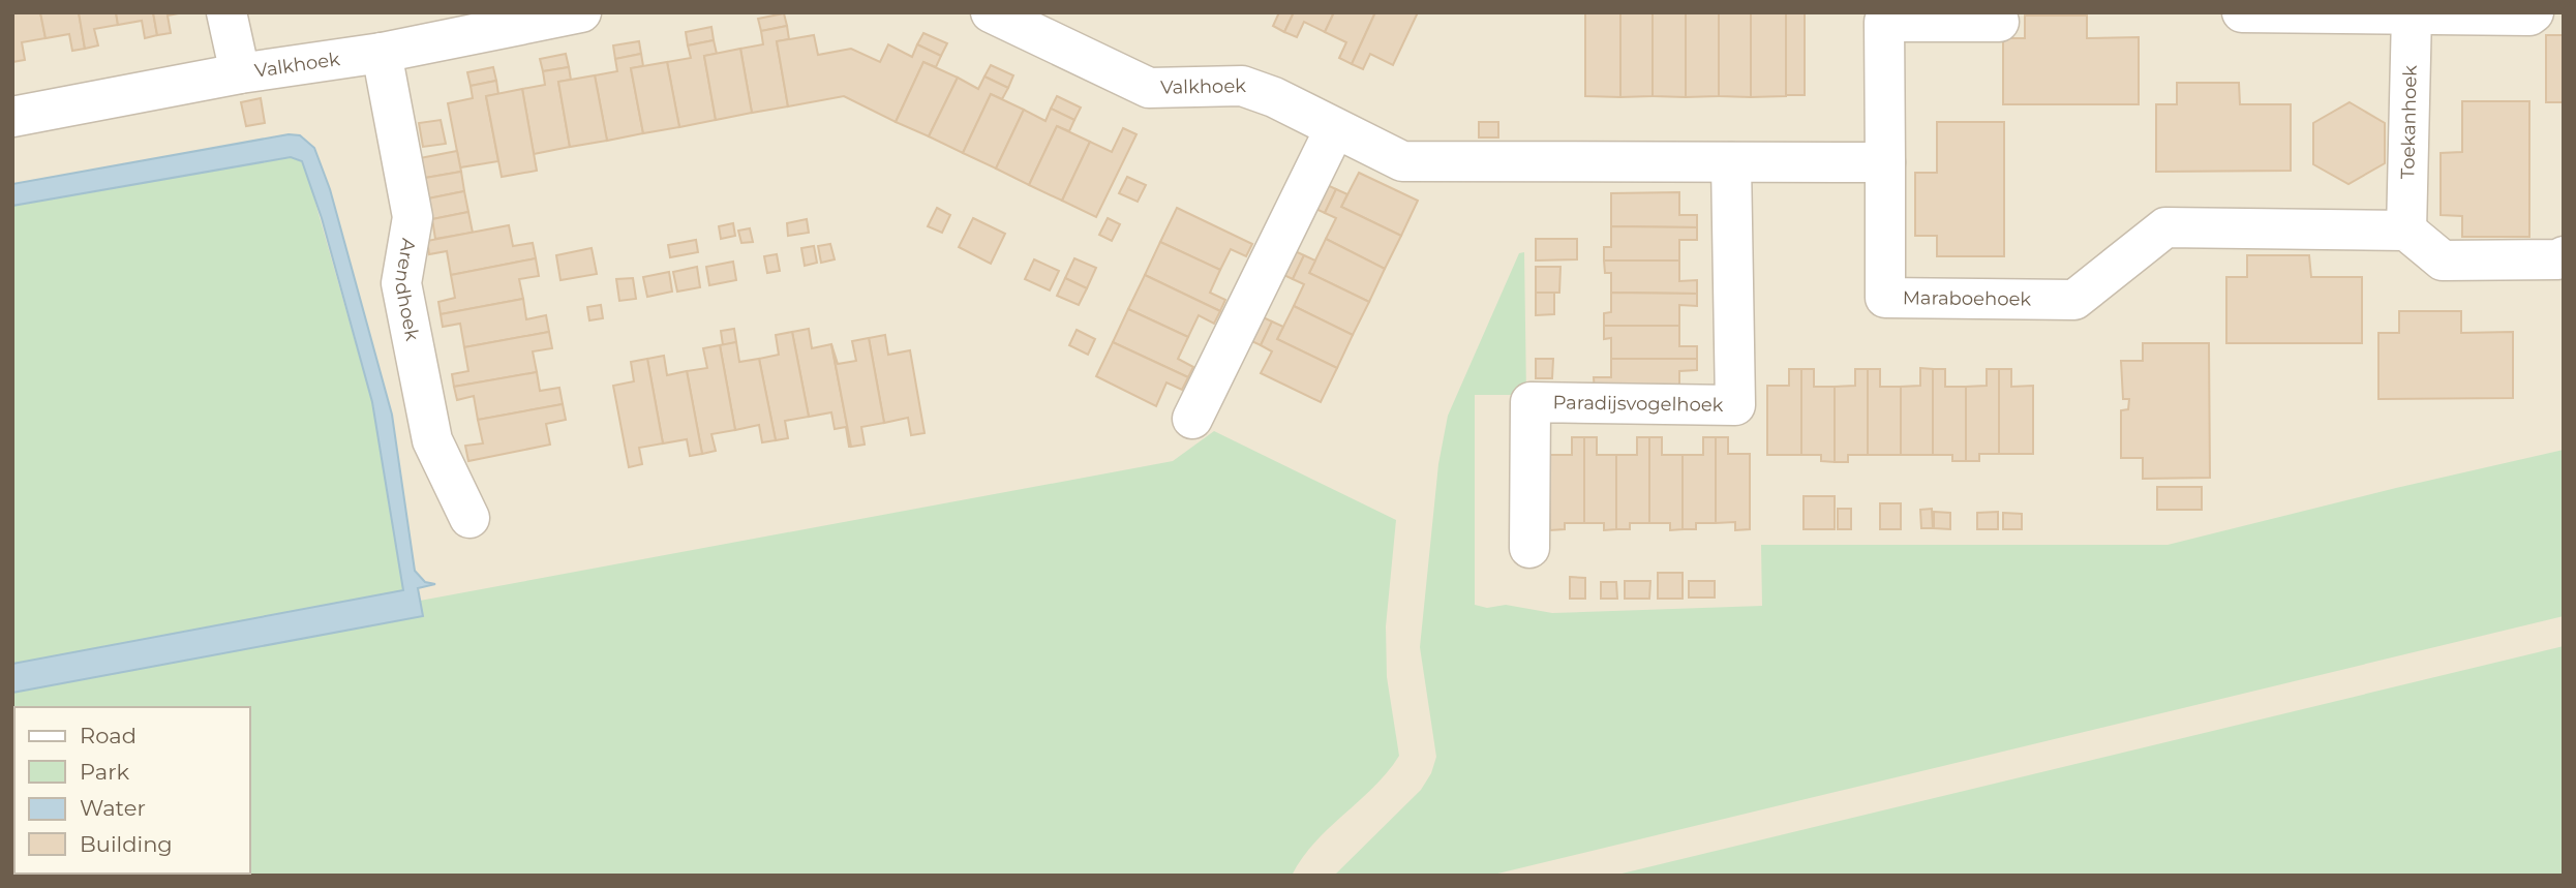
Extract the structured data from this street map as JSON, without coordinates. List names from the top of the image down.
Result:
{
  "streets": {
    "street": [
      "Valkhoek",
      "Toekanhoek",
      "Arendhoek",
      "Maraboehoek",
      "Paradijsvogelhoek"
    ]
  },
  "crossings": [
    ["Valkhoek", "Arendhoek"],
    ["Valkhoek", "Paradijsvogelhoek"],
    ["Toekanhoek", "Maraboehoek"]
  ],
  "legend": [
    "Road",
    "Park",
    "Water",
    "Building"
  ]
}
